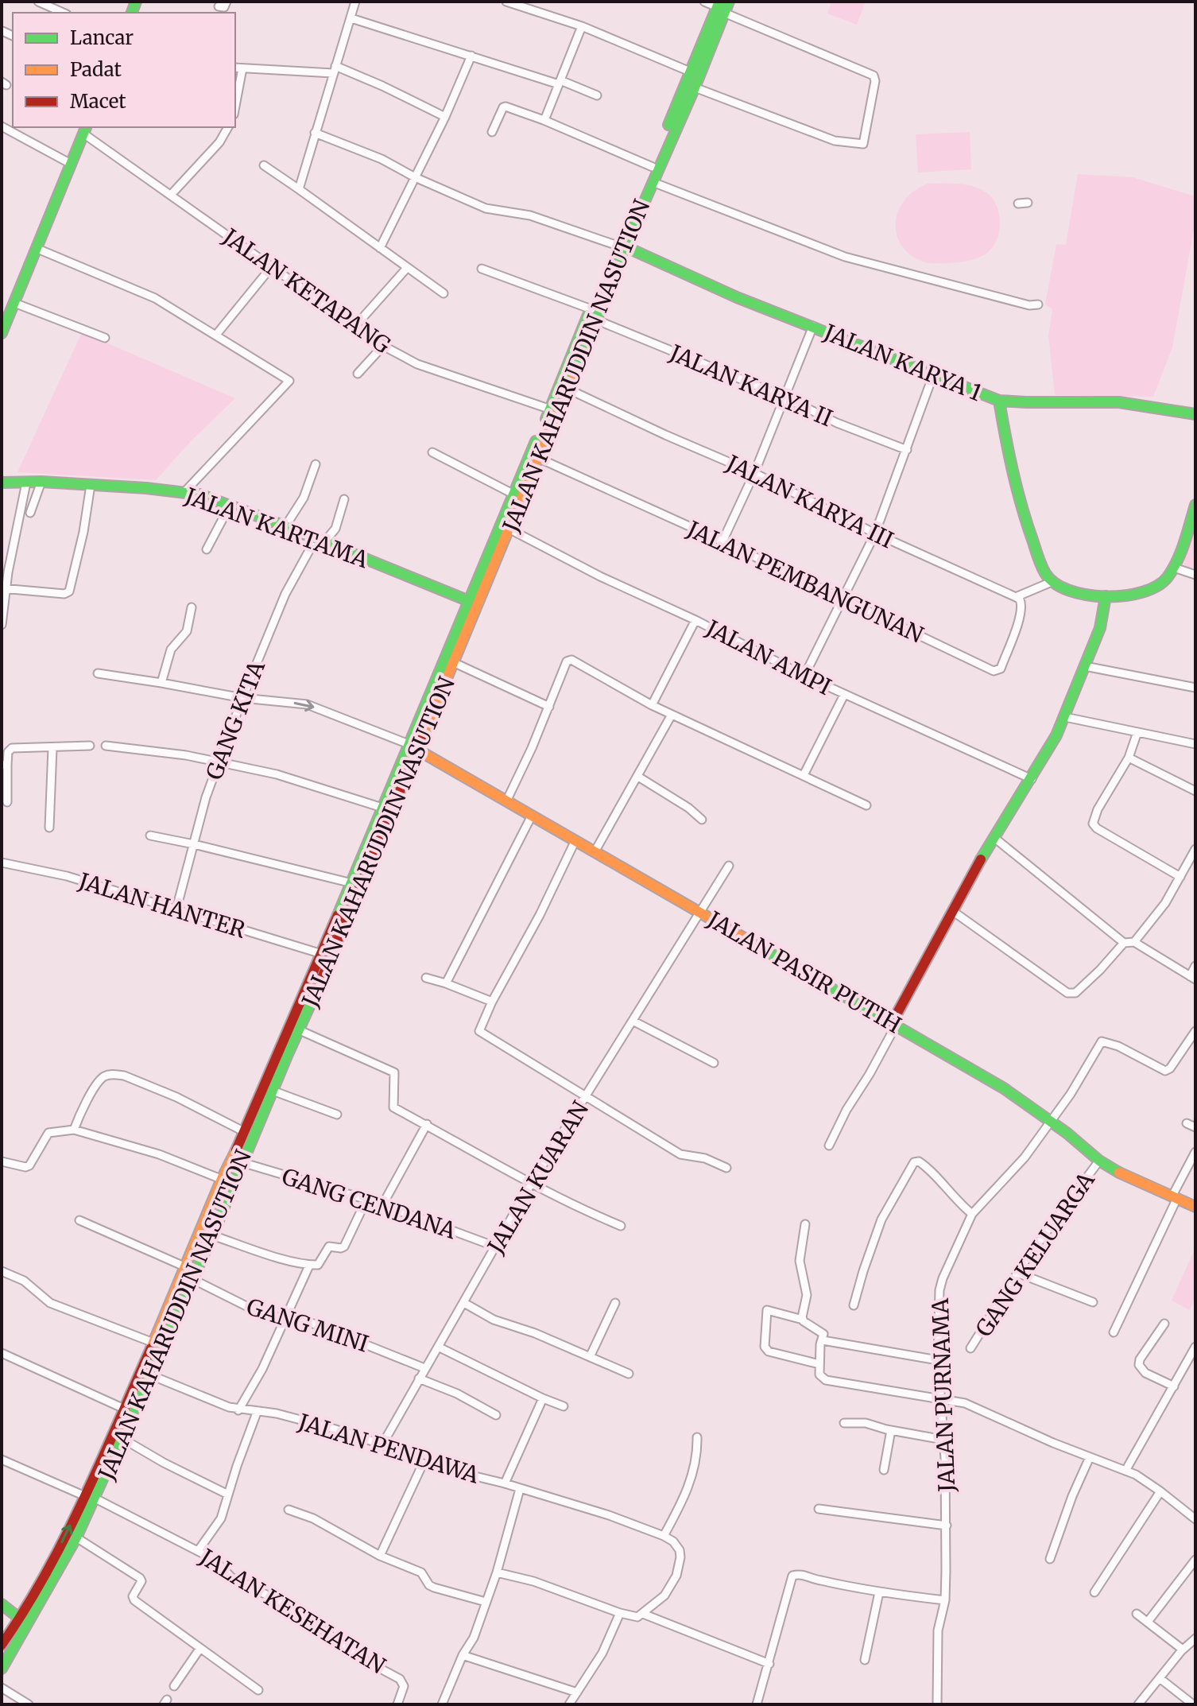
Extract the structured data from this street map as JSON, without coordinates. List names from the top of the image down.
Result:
{
  "streets": {
    "main road": [
      "JALAN KARYA 1",
      "JALAN KAHARUDDIN NASUTION",
      "JALAN KARTAMA",
      "JALAN PASIR PUTIH"
    ],
    "street": [
      "JALAN KETAPANG",
      "JALAN KARYA II",
      "JALAN KARYA III",
      "JALAN PEMBANGUNAN",
      "JALAN AMPI",
      "GANG KITA",
      "JALAN HANTER",
      "JALAN KUARAN",
      "GANG CENDANA",
      "GANG KELUARGA",
      "GANG MINI",
      "JALAN PURNAMA",
      "JALAN PENDAWA",
      "JALAN KESEHATAN"
    ]
  },
  "crossings": [
    ["JALAN KETAPANG", "JALAN KAHARUDDIN NASUTION"],
    ["JALAN KARYA 1", "JALAN KAHARUDDIN NASUTION"],
    ["JALAN KAHARUDDIN NASUTION", "JALAN KARYA II"],
    ["JALAN KAHARUDDIN NASUTION", "JALAN KARYA III"],
    ["JALAN KAHARUDDIN NASUTION", "JALAN KARTAMA"],
    ["JALAN KAHARUDDIN NASUTION", "JALAN PEMBANGUNAN"],
    ["JALAN KAHARUDDIN NASUTION", "JALAN AMPI"],
    ["JALAN KAHARUDDIN NASUTION", "JALAN HANTER"],
    ["JALAN KAHARUDDIN NASUTION", "JALAN PASIR PUTIH"],
    ["JALAN KAHARUDDIN NASUTION", "GANG CENDANA"],
    ["JALAN KAHARUDDIN NASUTION", "GANG MINI"],
    ["JALAN KAHARUDDIN NASUTION", "JALAN PENDAWA"],
    ["JALAN KAHARUDDIN NASUTION", "JALAN KESEHATAN"],
    ["JALAN KARYA III", "JALAN PEMBANGUNAN"],
    ["JALAN KARTAMA", "GANG KITA"],
    ["GANG KITA", "JALAN HANTER"],
    ["JALAN PASIR PUTIH", "JALAN KUARAN"],
    ["JALAN PASIR PUTIH", "GANG KELUARGA"],
    ["JALAN PASIR PUTIH", "JALAN PURNAMA"],
    ["JALAN KUARAN", "GANG CENDANA"],
    ["JALAN KUARAN", "GANG MINI"],
    ["JALAN KUARAN", "JALAN PENDAWA"]
  ],
  "legend": ["Lancar", "Padat", "Macet"]
}
